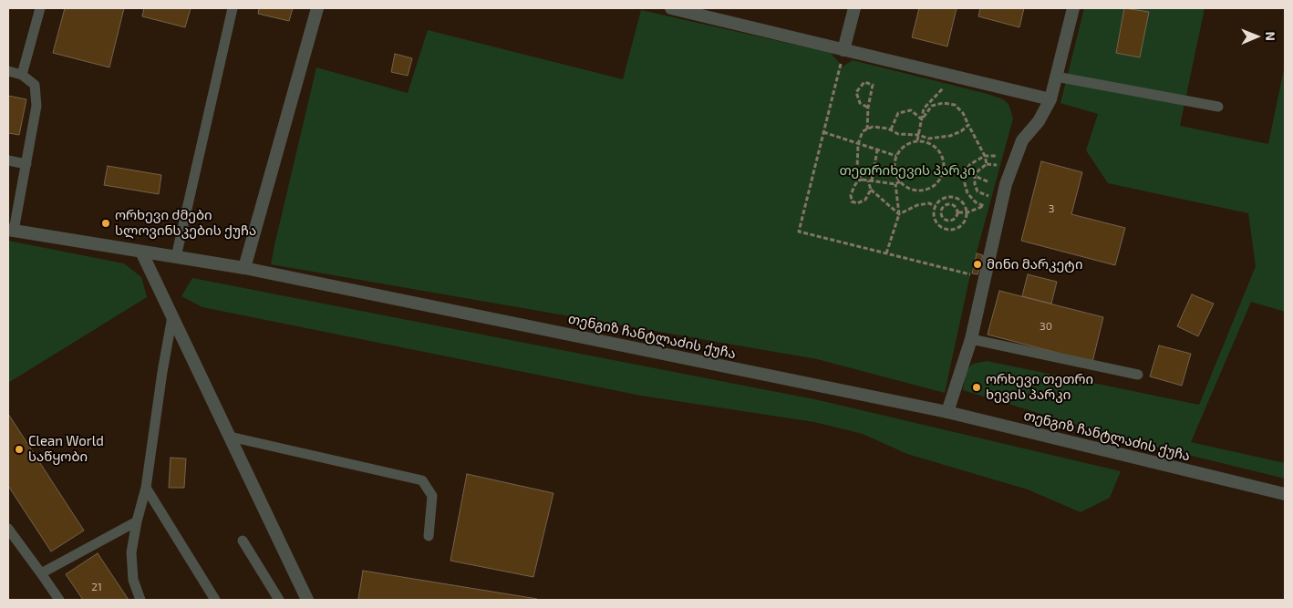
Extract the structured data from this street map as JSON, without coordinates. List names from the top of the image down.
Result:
{
  "streets": {
    "street": ["თენგიზ ჩანტლაძის ქუჩა"]
  },
  "parks": ["თეთრიხევის პარკი"],
  "places": [
    "ორხევი ძმები სლოვინსკების ქუჩა",
    "მინი მარკეტი",
    "ორხევი თეთრი ხევის პარკი",
    "Clean World საწყობი"
  ],
  "house_numbers": ["3", "30", "21"],
  "north": "right"
}
